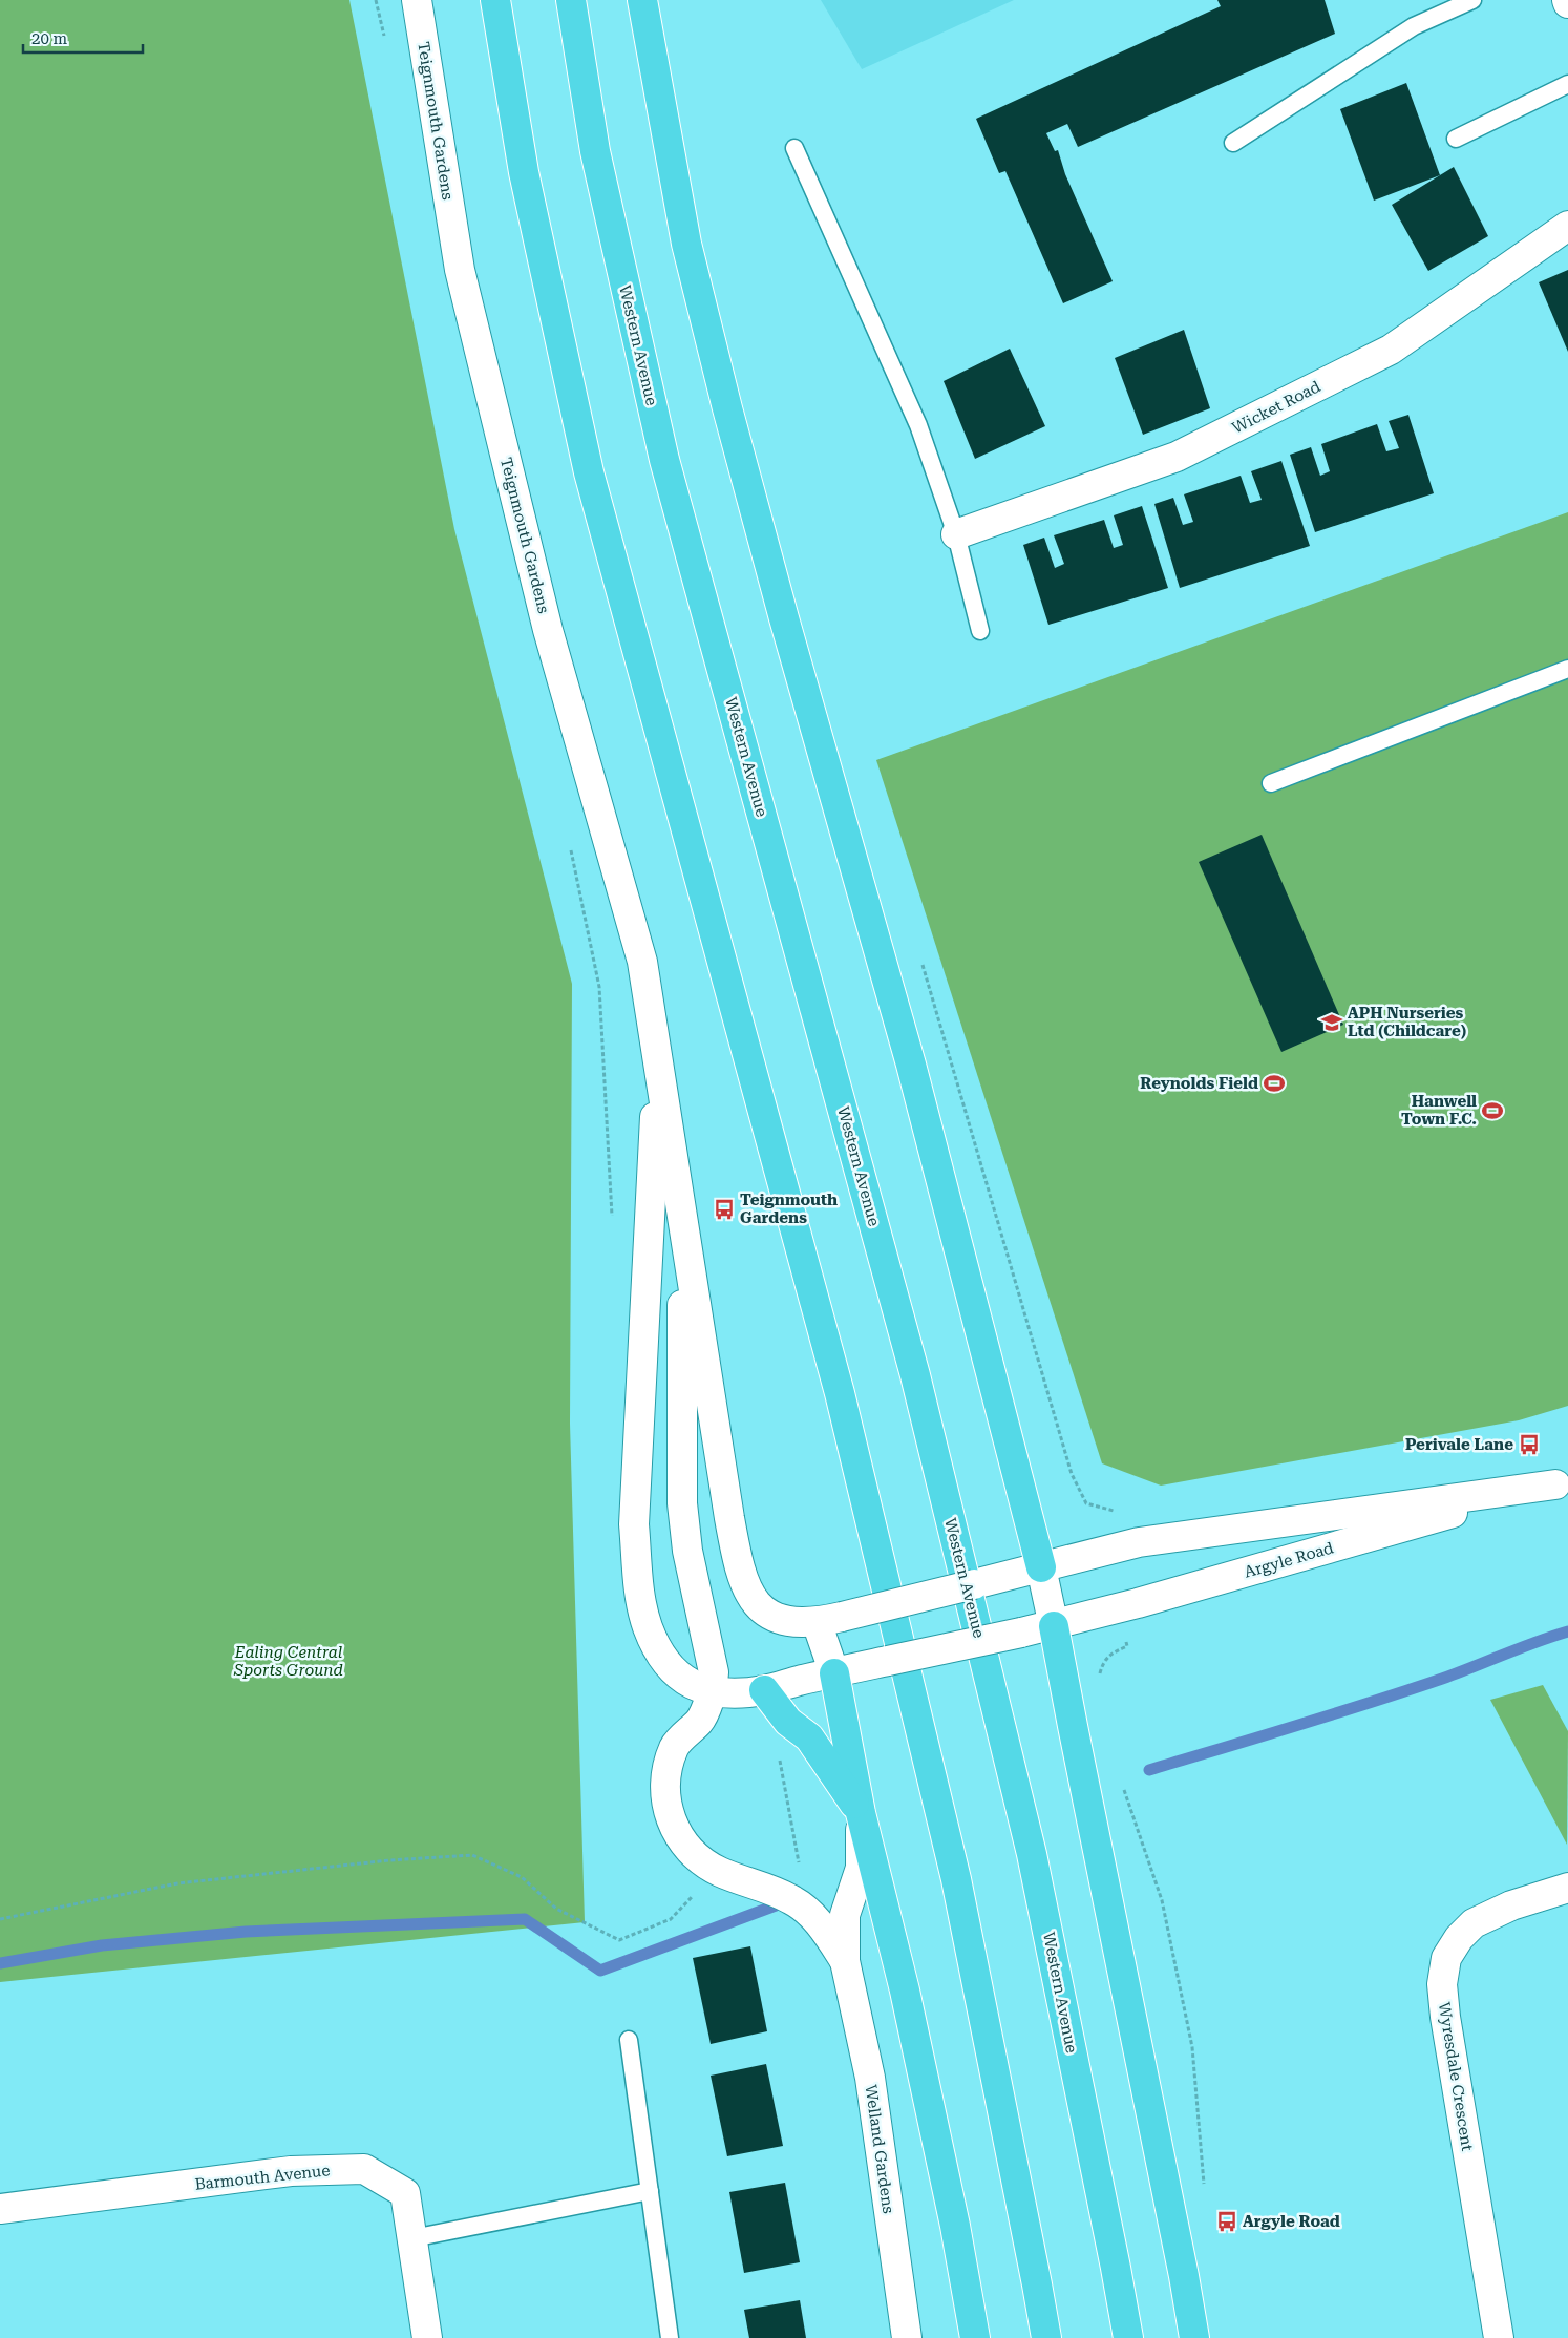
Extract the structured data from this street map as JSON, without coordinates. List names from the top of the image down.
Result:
{
  "streets": {
    "highway": ["Western Avenue"],
    "main road": [
      "Teignmouth Gardens",
      "Wicket Road",
      "Argyle Road",
      "Wyresdale Crescent",
      "Welland Gardens",
      "Barmouth Avenue"
    ]
  },
  "crossings": [
    ["Argyle Road", "Welland Gardens"]
  ],
  "parks": ["Ealing Central Sports Ground"],
  "places": {
    "school or university": ["APH Nurseries Ltd (Childcare)"],
    "sports": ["Reynolds Field", "Hanwell Town F.C."],
    "bus stop": ["Teignmouth Gardens", "Perivale Lane", "Argyle Road"]
  },
  "scale_bar": "20 m"
}
